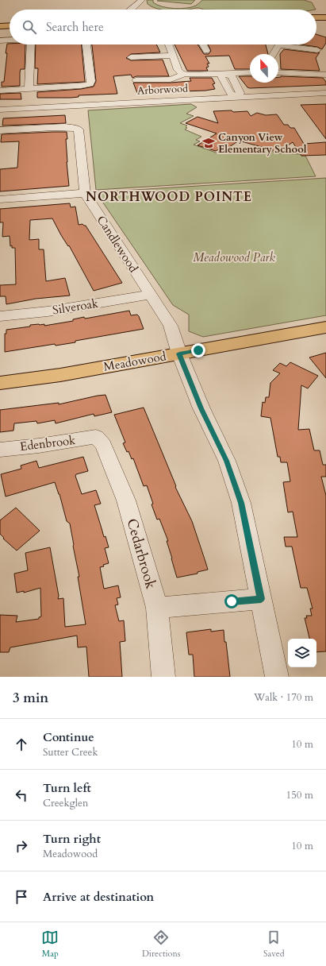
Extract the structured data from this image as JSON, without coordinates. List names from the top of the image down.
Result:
{
  "streets": {
    "main road": ["Meadowood"],
    "street": [
      "Arborwood",
      "Candlewood",
      "Silveroak",
      "Edenbrook",
      "Cedarbrook"
    ]
  },
  "crossings": [
    ["Candlewood", "Silveroak"],
    ["Candlewood", "Meadowood"],
    ["Edenbrook", "Cedarbrook"]
  ],
  "districts": ["NORTHWOOD POINTE"],
  "parks": ["Meadowood Park"],
  "places": {
    "school or university": ["Canyon View Elementary School"]
  },
  "north": "top",
  "page": {
    "search": "Search here",
    "heading": ["3 min", "Walk · 170 m"],
    "list": [
      ["Continue", "Sutter Creek", "10 m"],
      ["Turn left", "Creekglen", "150 m"],
      ["Turn right", "Meadowood", "10 m"],
      "Arrive at destination"
    ],
    "nav": ["Map", "Directions", "Saved"]
  }
}
